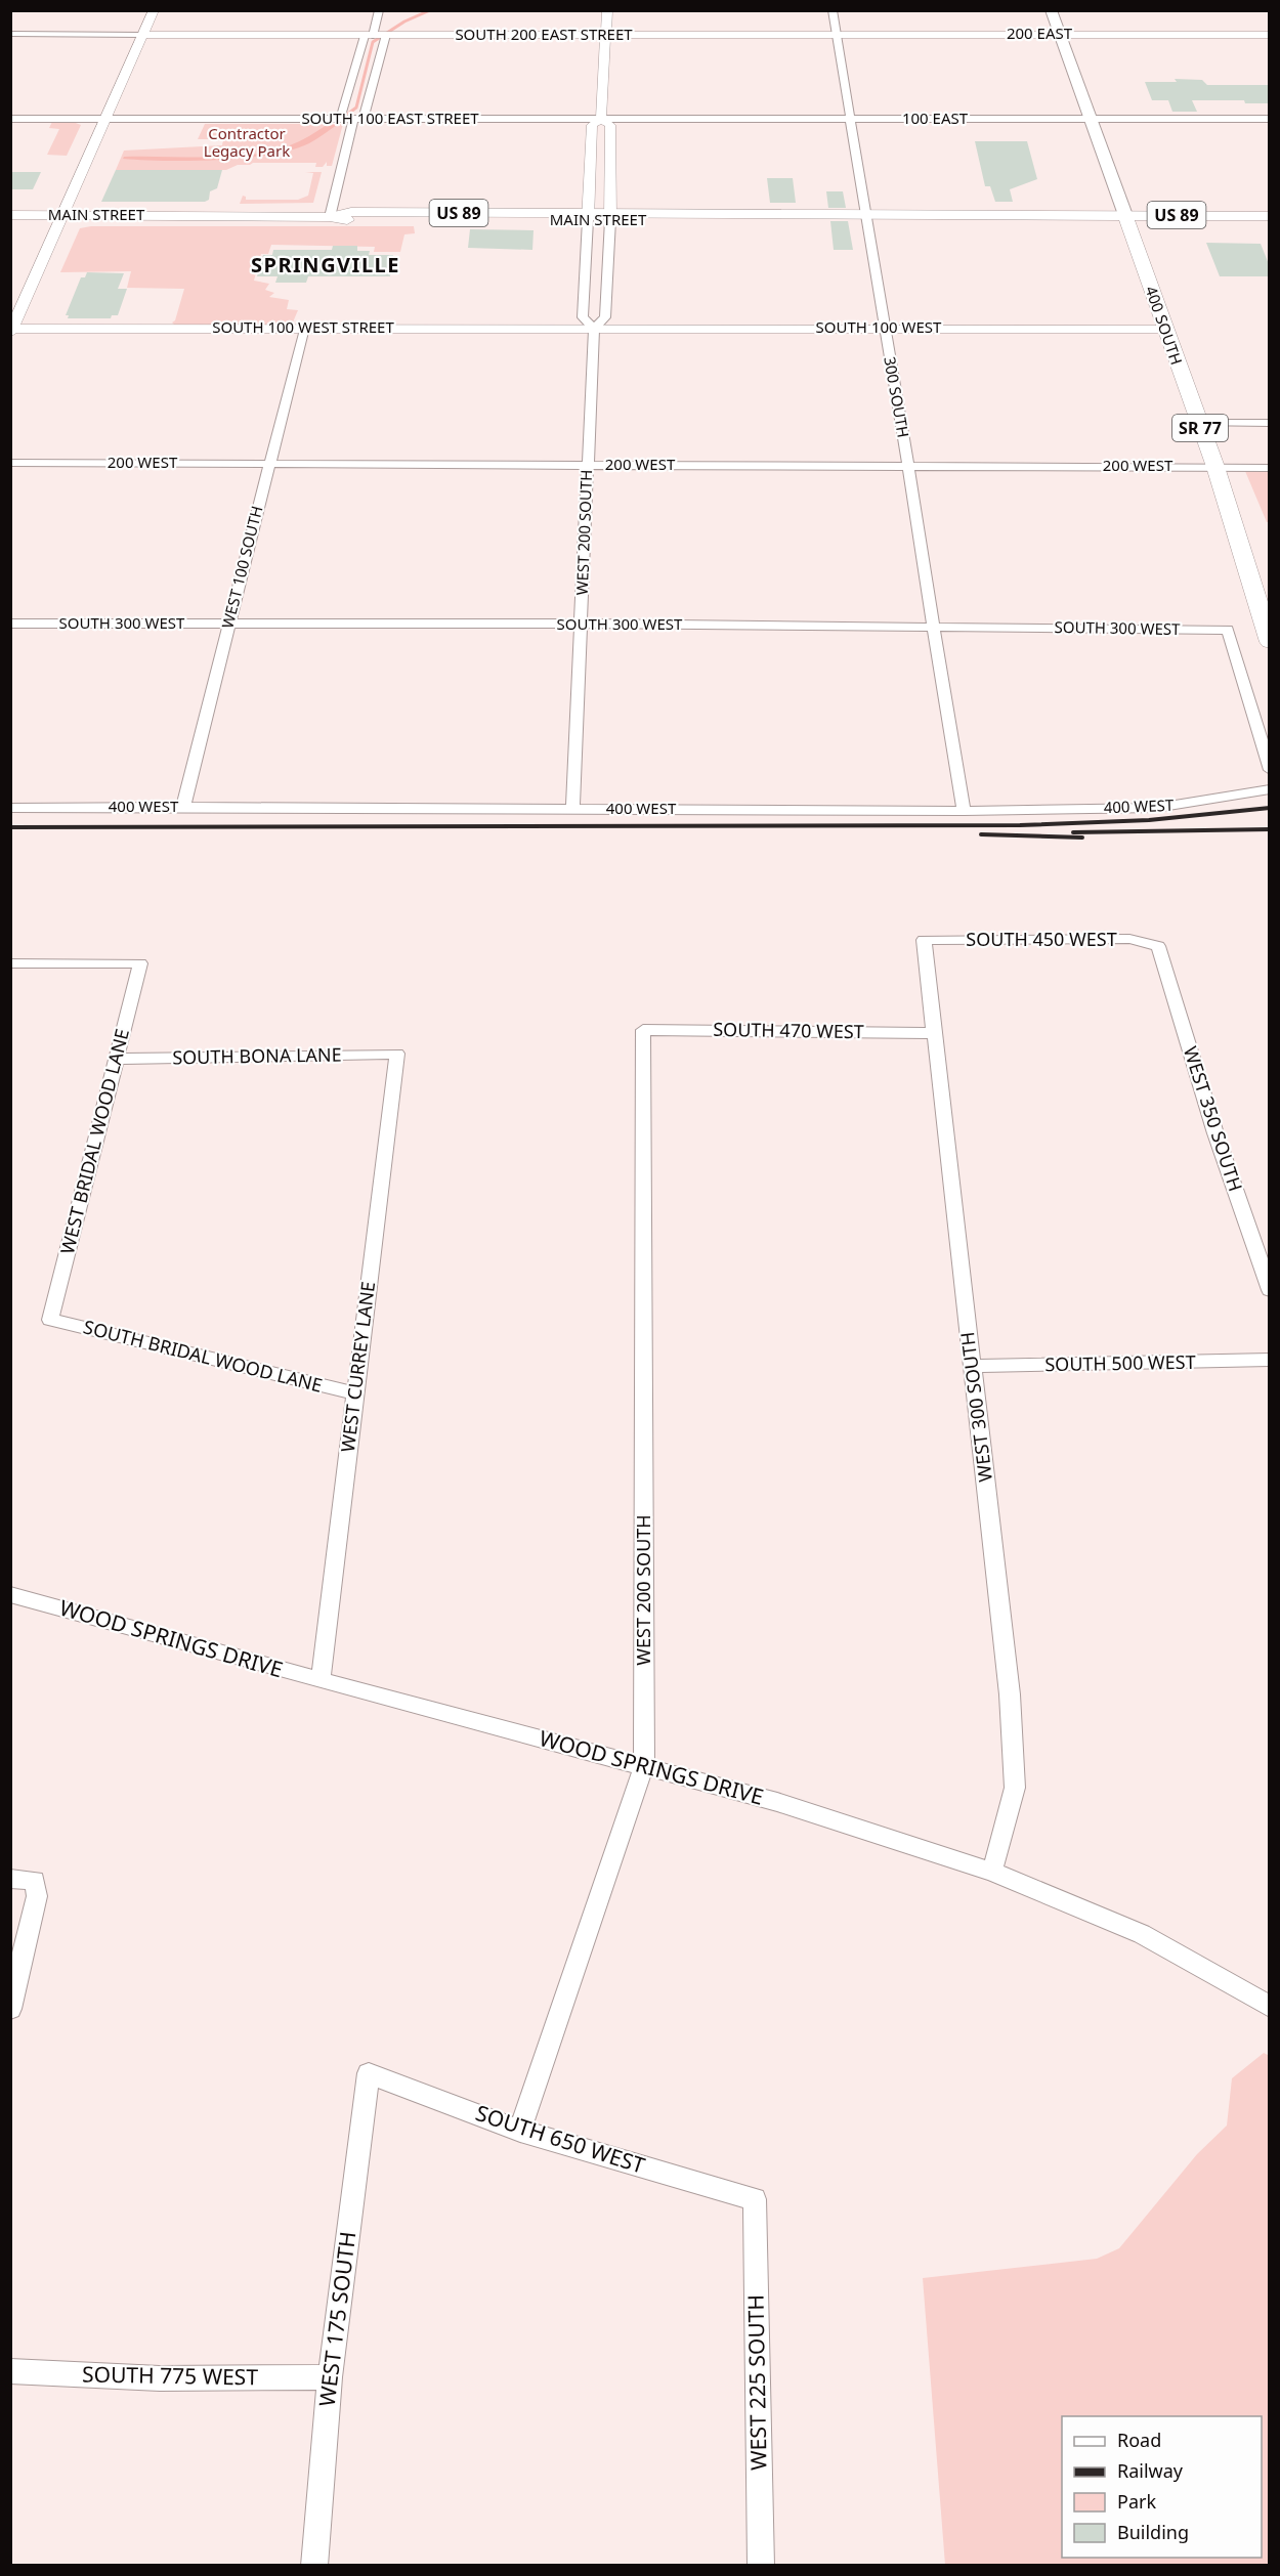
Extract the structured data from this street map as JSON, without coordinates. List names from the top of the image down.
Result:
{
  "streets": {
    "main road": [
      "US 89",
      "MAIN STREET",
      "400 SOUTH",
      "SR 77"
    ],
    "street": [
      "200 EAST",
      "SOUTH 200 EAST STREET",
      "SOUTH 100 EAST STREET",
      "100 EAST",
      "SOUTH 100 WEST STREET",
      "SOUTH 100 WEST",
      "300 SOUTH",
      "200 WEST",
      "WEST 200 SOUTH",
      "WEST 100 SOUTH",
      "SOUTH 300 WEST",
      "400 WEST",
      "SOUTH 450 WEST",
      "SOUTH 470 WEST",
      "SOUTH BONA LANE",
      "WEST 350 SOUTH",
      "WEST BRIDAL WOOD LANE",
      "SOUTH BRIDAL WOOD LANE",
      "SOUTH 500 WEST",
      "WEST CURREY LANE",
      "WEST 300 SOUTH",
      "WOOD SPRINGS DRIVE",
      "SOUTH 650 WEST",
      "WEST 175 SOUTH",
      "SOUTH 775 WEST",
      "WEST 225 SOUTH"
    ]
  },
  "crossings": [
    ["200 EAST", "SOUTH 200 EAST STREET"],
    ["200 EAST", "400 SOUTH"],
    ["SOUTH 200 EAST STREET", "300 SOUTH"],
    ["SOUTH 100 EAST STREET", "100 EAST"],
    ["100 EAST", "400 SOUTH"],
    ["100 EAST", "300 SOUTH"],
    ["MAIN STREET", "400 SOUTH"],
    ["MAIN STREET", "300 SOUTH"],
    ["400 SOUTH", "SOUTH 100 WEST"],
    ["400 SOUTH", "200 WEST"],
    ["SOUTH 100 WEST STREET", "SOUTH 100 WEST"],
    ["SOUTH 100 WEST STREET", "WEST 200 SOUTH"],
    ["SOUTH 100 WEST STREET", "WEST 100 SOUTH"],
    ["SOUTH 100 WEST", "300 SOUTH"],
    ["SOUTH 100 WEST", "WEST 200 SOUTH"],
    ["300 SOUTH", "200 WEST"],
    ["300 SOUTH", "SOUTH 300 WEST"],
    ["300 SOUTH", "400 WEST"],
    ["200 WEST", "WEST 200 SOUTH"],
    ["200 WEST", "WEST 100 SOUTH"],
    ["WEST 200 SOUTH", "SOUTH 300 WEST"],
    ["WEST 200 SOUTH", "400 WEST"],
    ["WEST 200 SOUTH", "SOUTH 470 WEST"],
    ["WEST 200 SOUTH", "WOOD SPRINGS DRIVE"],
    ["WEST 200 SOUTH", "SOUTH 650 WEST"],
    ["WEST 100 SOUTH", "SOUTH 300 WEST"],
    ["WEST 100 SOUTH", "400 WEST"],
    ["SOUTH 450 WEST", "WEST 350 SOUTH"],
    ["SOUTH 450 WEST", "WEST 300 SOUTH"],
    ["SOUTH 470 WEST", "WEST 300 SOUTH"],
    ["SOUTH BONA LANE", "WEST BRIDAL WOOD LANE"],
    ["SOUTH BONA LANE", "WEST CURREY LANE"],
    ["WEST BRIDAL WOOD LANE", "SOUTH BRIDAL WOOD LANE"],
    ["SOUTH BRIDAL WOOD LANE", "WEST CURREY LANE"],
    ["SOUTH 500 WEST", "WEST 300 SOUTH"],
    ["WEST CURREY LANE", "WOOD SPRINGS DRIVE"],
    ["WEST 300 SOUTH", "WOOD SPRINGS DRIVE"],
    ["SOUTH 650 WEST", "WEST 175 SOUTH"],
    ["SOUTH 650 WEST", "WEST 225 SOUTH"],
    ["WEST 175 SOUTH", "SOUTH 775 WEST"]
  ],
  "districts": ["SPRINGVILLE"],
  "parks": ["Contractor Legacy Park"],
  "legend": [
    "Road",
    "Railway",
    "Park",
    "Building"
  ]
}
